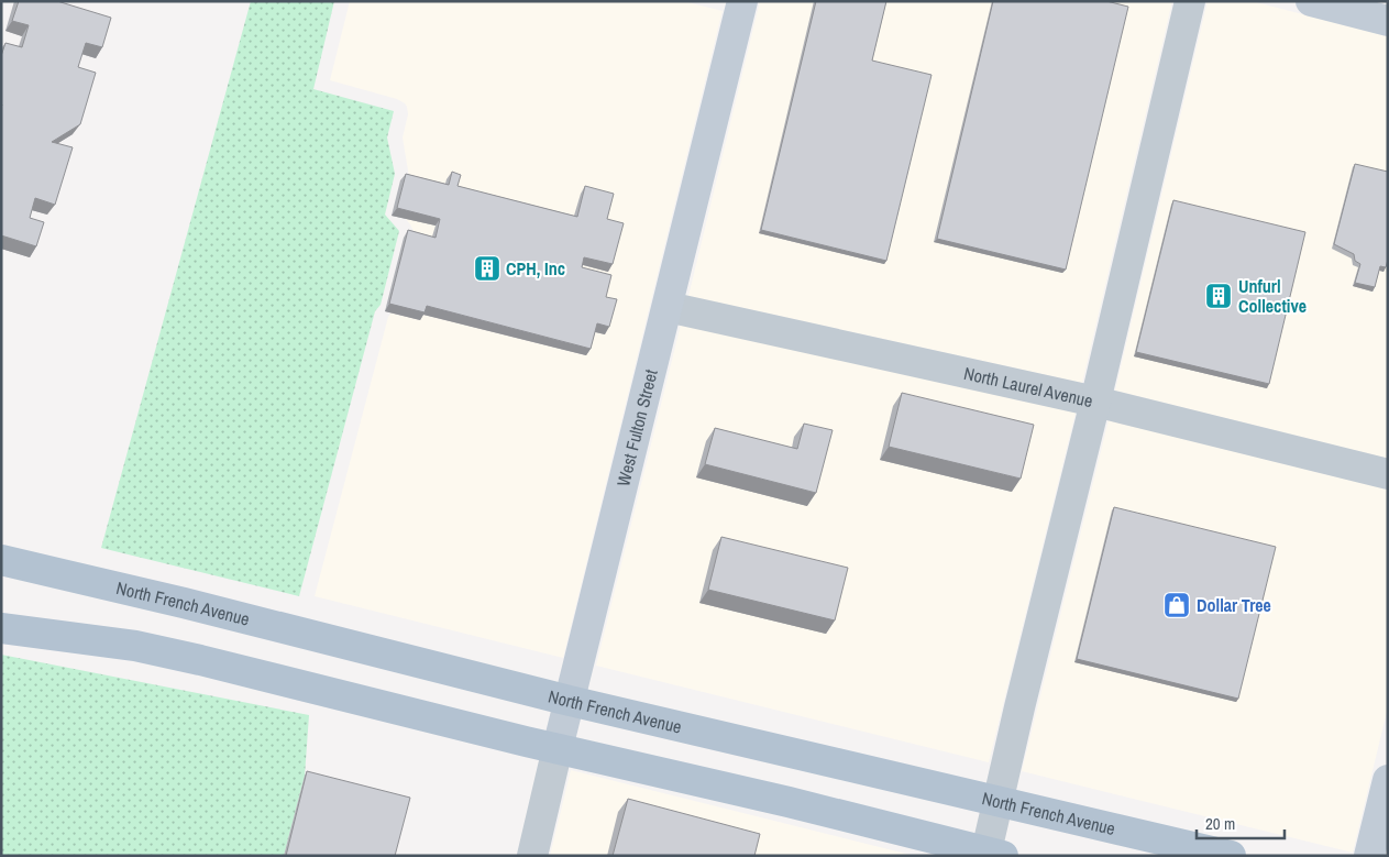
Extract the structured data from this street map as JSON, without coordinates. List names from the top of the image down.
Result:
{
  "streets": {
    "main road": ["North French Avenue"],
    "street": ["North Laurel Avenue", "West Fulton Street"]
  },
  "crossings": [
    ["North Laurel Avenue", "West Fulton Street"],
    ["West Fulton Street", "North French Avenue"]
  ],
  "places": {
    "building": ["CPH, Inc", "Unfurl Collective"],
    "shop": ["Dollar Tree"]
  },
  "scale_bar": "20 m"
}
